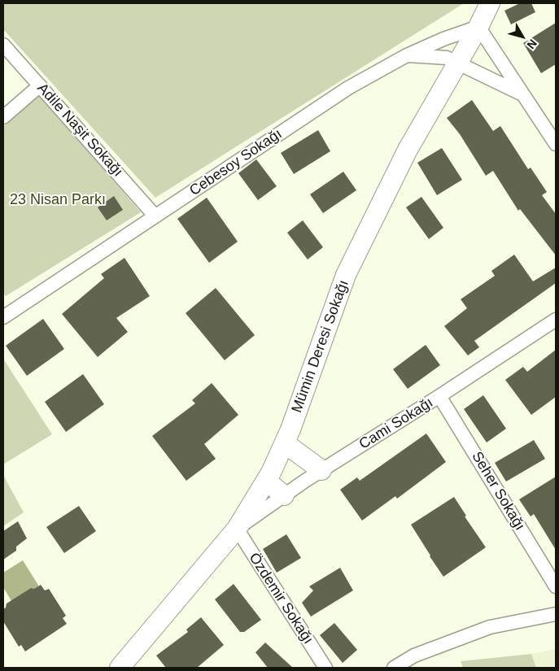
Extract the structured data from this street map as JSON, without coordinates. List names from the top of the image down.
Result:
{
  "streets": {
    "street": [
      "Adile Naşit Sokağı",
      "Cebesoy Sokağı",
      "Mümin Deresi Sokağı",
      "Cami Sokağı",
      "Seher Sokağı",
      "Özdemir Sokağı"
    ]
  },
  "crossings": [
    ["Adile Naşit Sokağı", "Cebesoy Sokağı"],
    ["Cebesoy Sokağı", "Mümin Deresi Sokağı"],
    ["Mümin Deresi Sokağı", "Cami Sokağı"],
    ["Mümin Deresi Sokağı", "Özdemir Sokağı"],
    ["Cami Sokağı", "Seher Sokağı"],
    ["Cami Sokağı", "Özdemir Sokağı"]
  ],
  "parks": ["23 Nisan Parkı"],
  "north": "bottom right"
}
